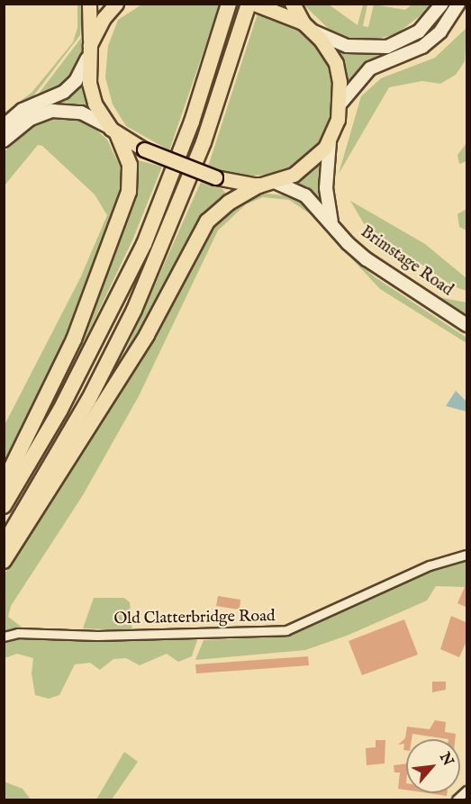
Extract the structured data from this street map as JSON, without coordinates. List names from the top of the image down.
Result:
{
  "streets": {
    "main road": ["Brimstage Road"],
    "street": ["Old Clatterbridge Road"]
  },
  "north": "top right"
}
